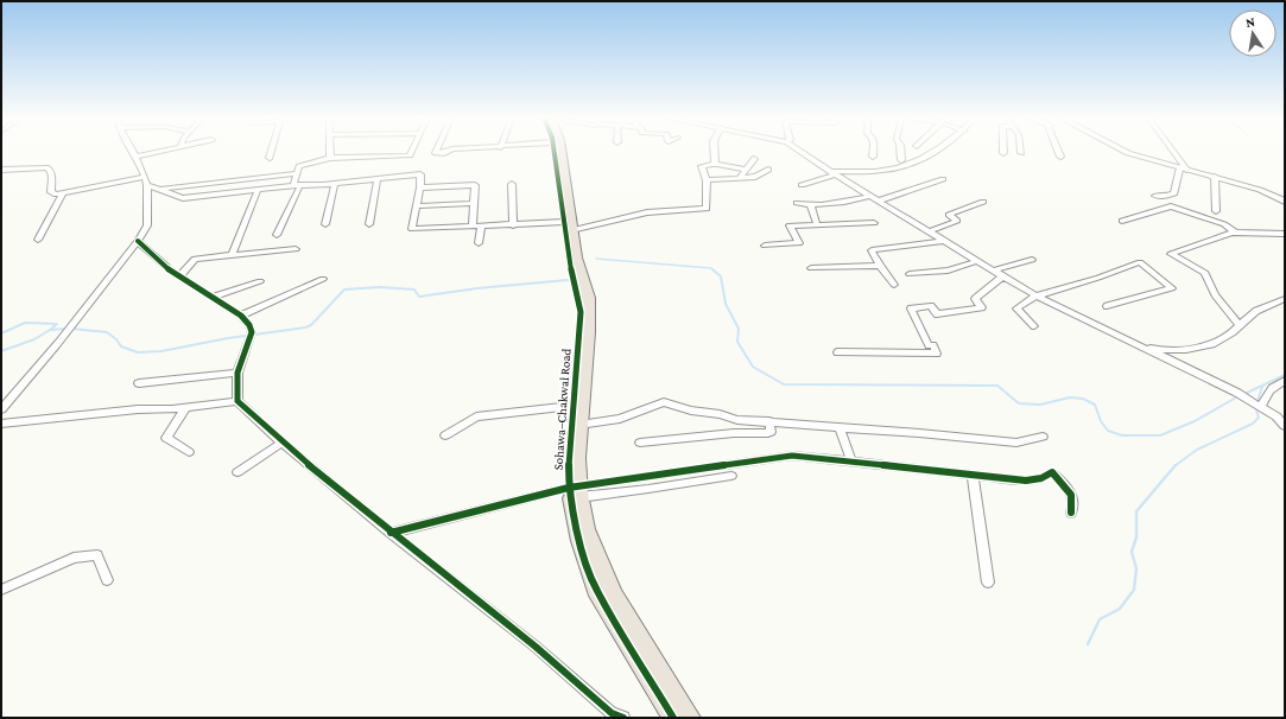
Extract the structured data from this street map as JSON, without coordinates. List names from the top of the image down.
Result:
{
  "streets": {
    "highway": ["Sohawa–Chakwal Road"]
  },
  "north": "top"
}
